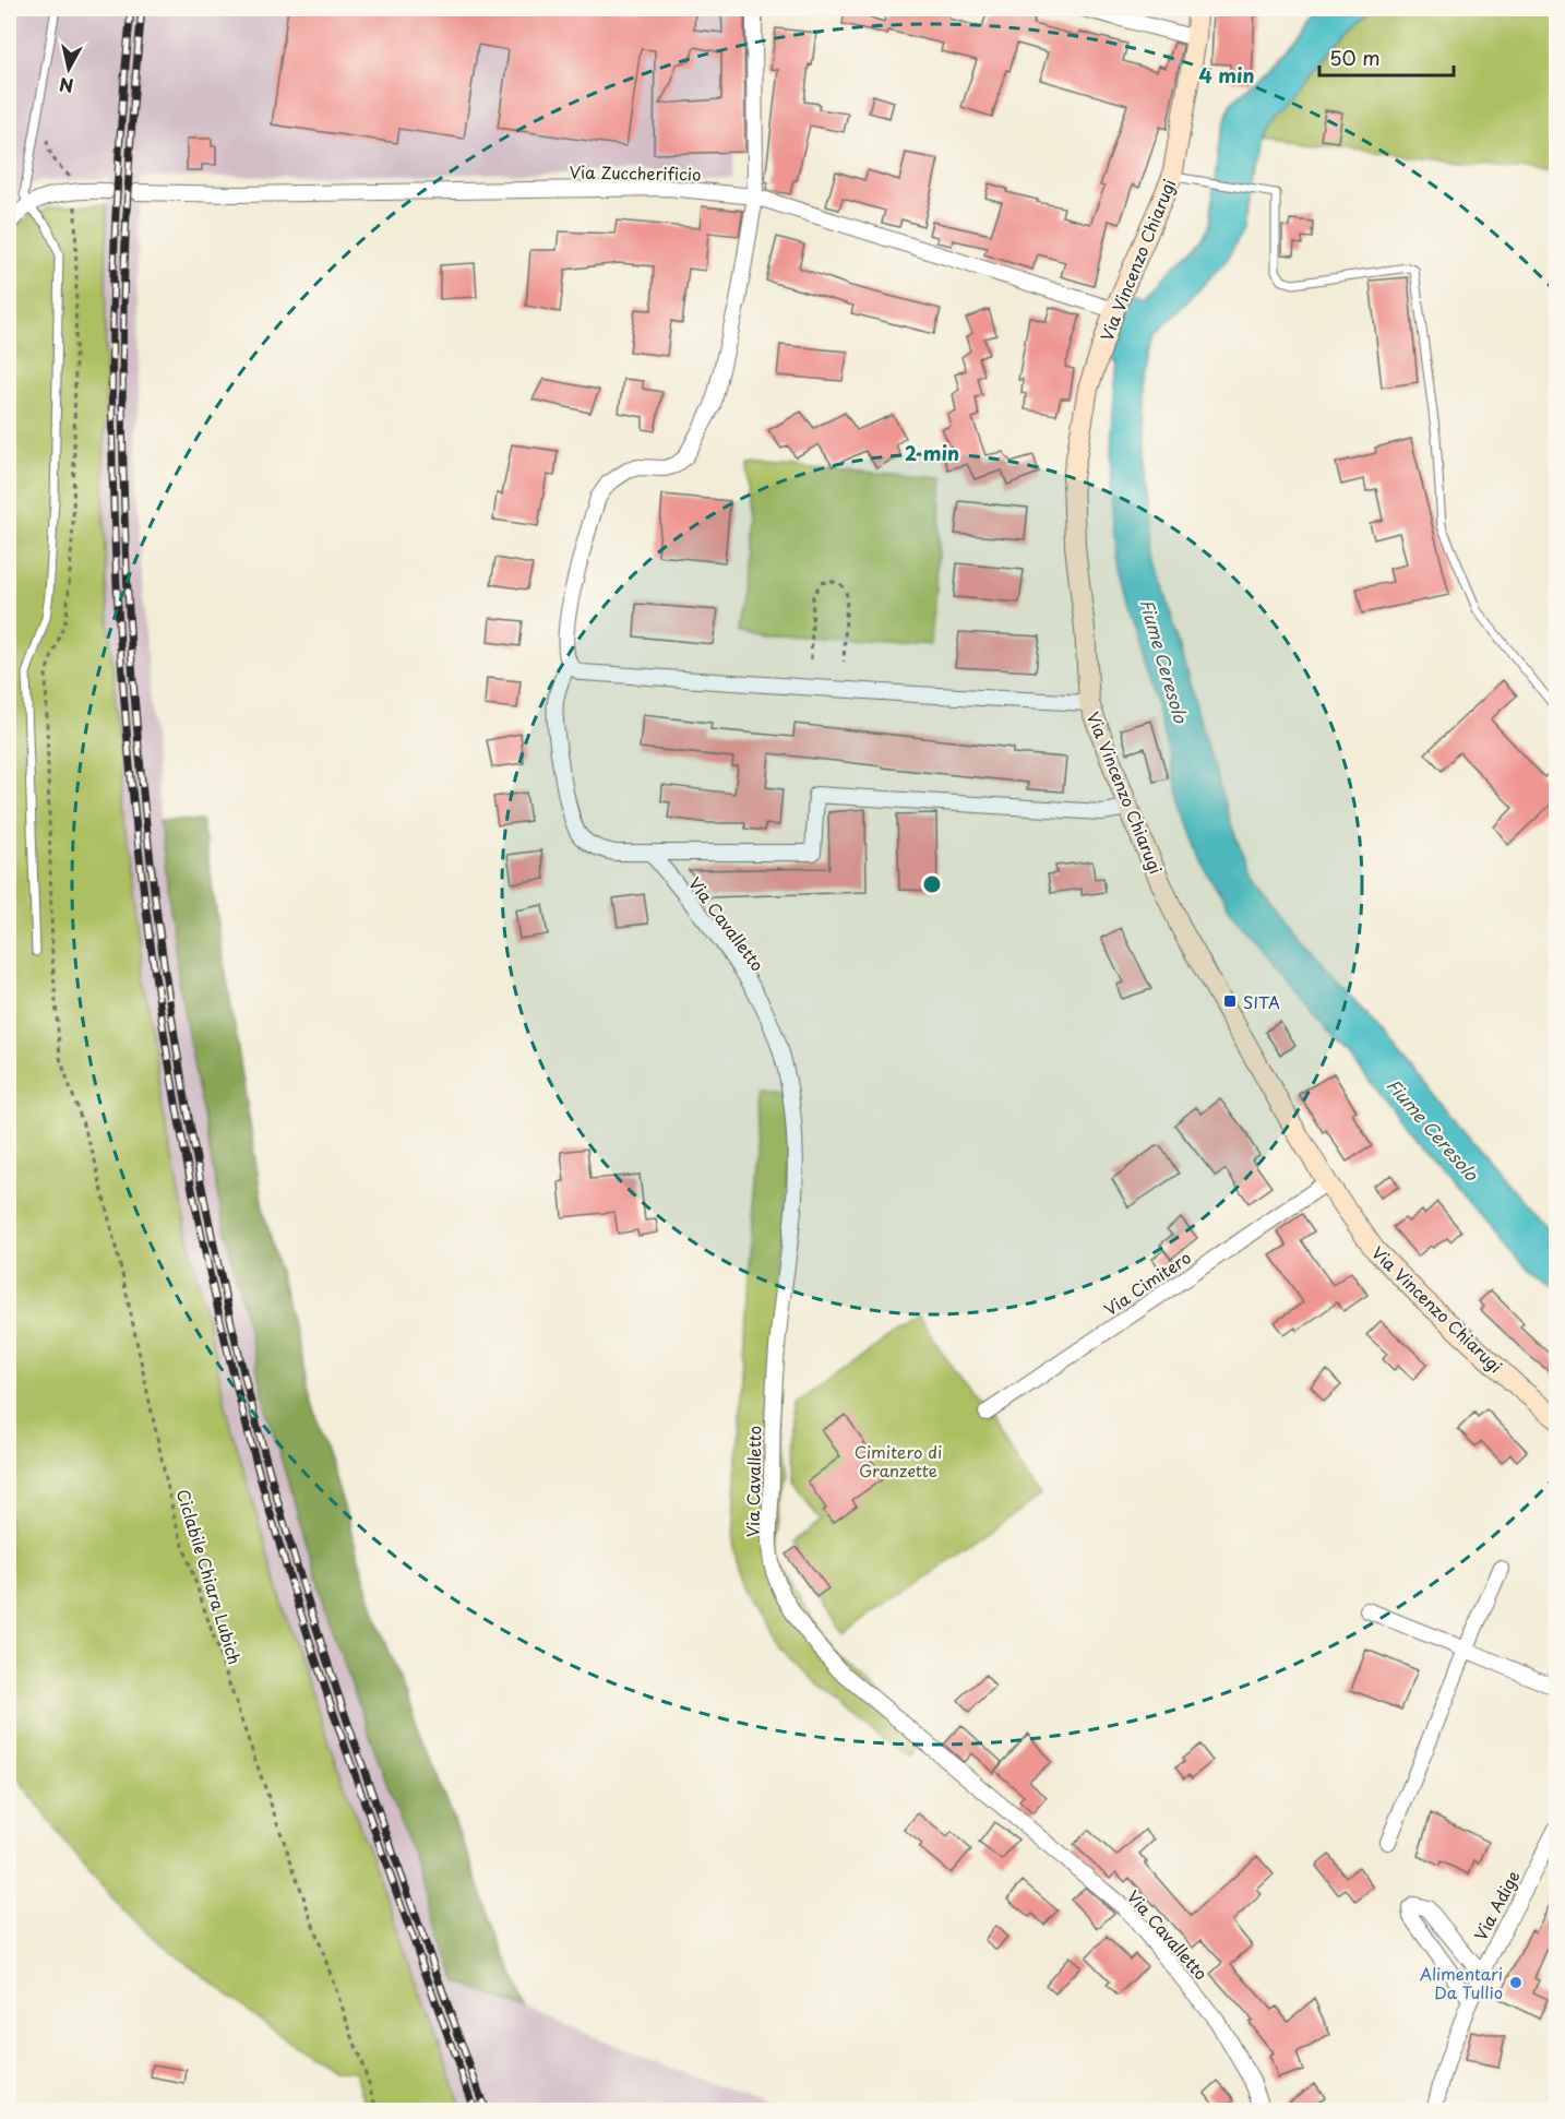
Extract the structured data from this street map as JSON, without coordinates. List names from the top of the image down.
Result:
{
  "streets": {
    "street": [
      "Via Zuccherificio",
      "Via Vincenzo Chiarugi",
      "Via Cavalletto",
      "Via Cimitero",
      "Via Adige"
    ],
    "path": ["Ciclabile Chiara Lubich"]
  },
  "crossings": [
    ["Via Zuccherificio", "Via Vincenzo Chiarugi"],
    ["Via Vincenzo Chiarugi", "Via Cavalletto"],
    ["Via Vincenzo Chiarugi", "Via Cimitero"]
  ],
  "water": ["Fiume Ceresolo"],
  "parks": ["Cimitero di Granzette"],
  "places": {
    "transit": ["SITA"],
    "other": ["Alimentari Da Tullio"]
  },
  "scale_bar": "50 m",
  "north": "bottom",
  "rings": ["4 min", "2 min"]
}
